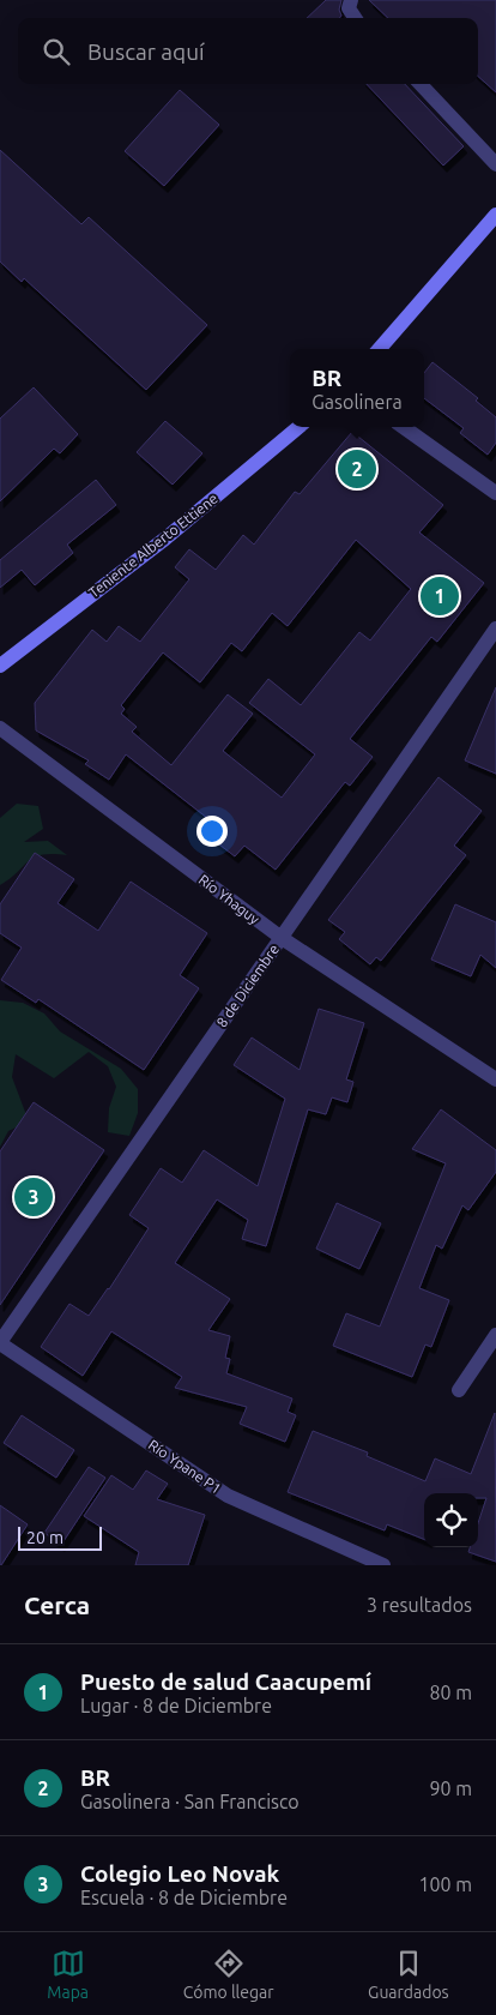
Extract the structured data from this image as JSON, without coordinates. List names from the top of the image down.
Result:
{
  "streets": {
    "main road": ["Teniente Alberto Ettiene"],
    "street": ["Río Yhaguy", "8 de Diciembre", "Río Ypane P1"]
  },
  "crossings": [
    ["Río Yhaguy", "8 de Diciembre"],
    ["8 de Diciembre", "Río Ypane P1"]
  ],
  "scale_bar": "20 m",
  "page": {
    "search": "Buscar aquí",
    "popup": ["BR", "Gasolinera"],
    "pins": ["2", "1", "3"],
    "scale": "20 m",
    "heading": ["Cerca", "3 resultados"],
    "list": [
      {
        "mark": "1",
        "name": "Puesto de salud Caacupemí",
        "note": "Lugar · 8 de Diciembre",
        "value": "80 m"
      },
      {
        "mark": "2",
        "name": "BR",
        "note": "Gasolinera · San Francisco",
        "value": "90 m"
      },
      {
        "mark": "3",
        "name": "Colegio Leo Novak",
        "note": "Escuela · 8 de Diciembre",
        "value": "100 m"
      }
    ],
    "nav": ["Mapa", "Cómo llegar", "Guardados"]
  }
}
